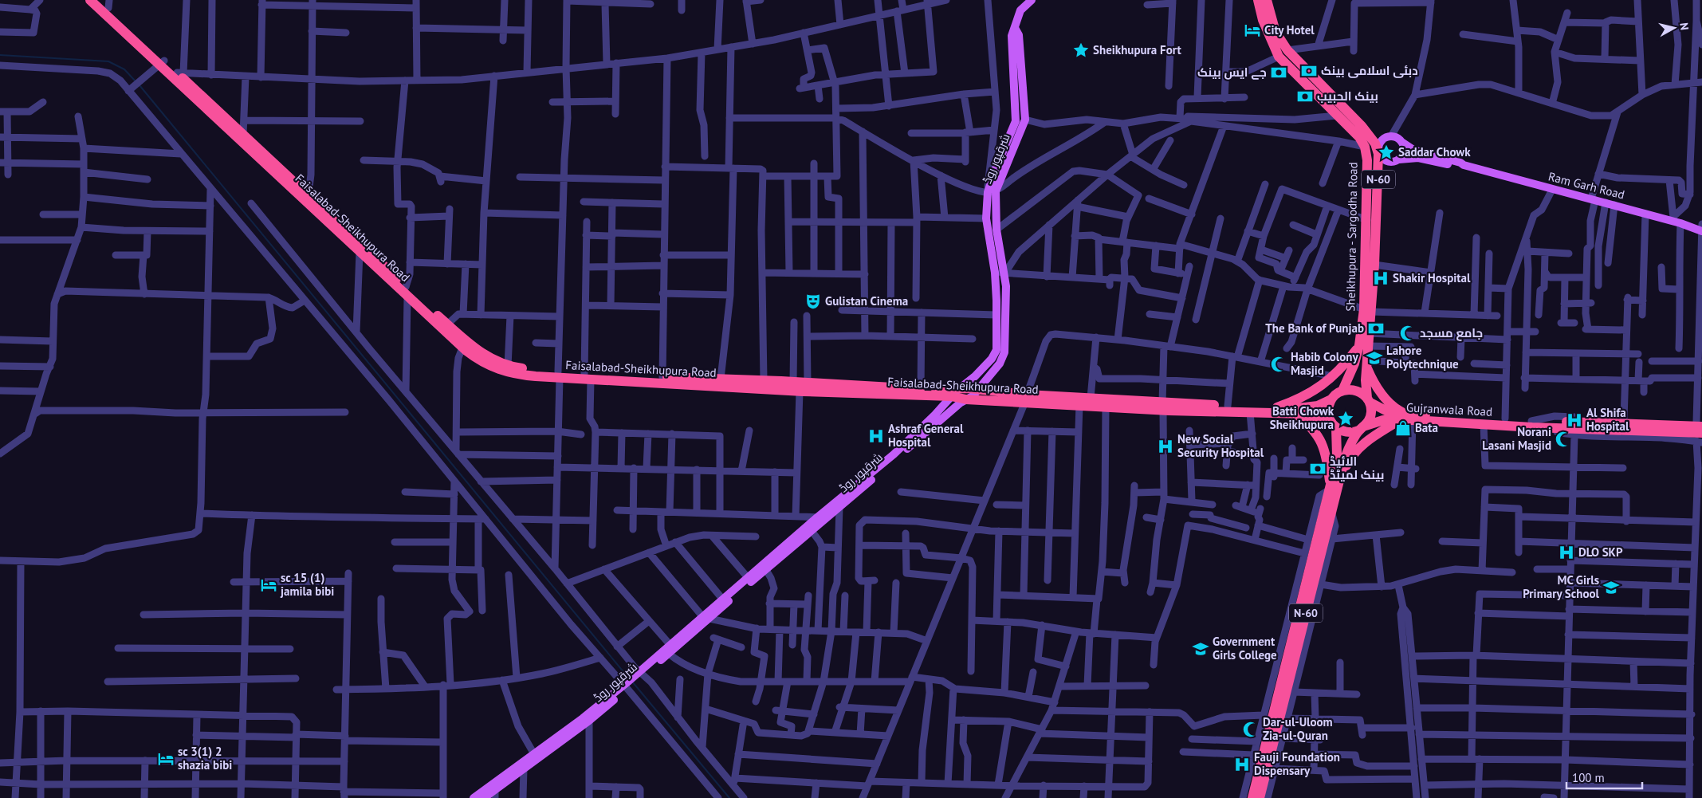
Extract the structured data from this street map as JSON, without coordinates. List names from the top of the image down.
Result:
{
  "streets": {
    "highway": [
      "N-60",
      "Faisalabad-Sheikhupura Road",
      "Sheikhupura - Sargodha Road",
      "Gujranwala Road"
    ],
    "main road": ["شرقپور روڈ", "Ram Garh Road"]
  },
  "crossings": [
    ["شرقپور روڈ", "Faisalabad-Sheikhupura Road"],
    ["N-60", "Faisalabad-Sheikhupura Road"],
    ["N-60", "Sheikhupura - Sargodha Road"],
    ["N-60", "Gujranwala Road"],
    ["Ram Garh Road", "Sheikhupura - Sargodha Road"],
    ["Faisalabad-Sheikhupura Road", "Sheikhupura - Sargodha Road"],
    ["Faisalabad-Sheikhupura Road", "Gujranwala Road"],
    ["Sheikhupura - Sargodha Road", "Gujranwala Road"]
  ],
  "places": {
    "hotel": ["City Hotel", "sc 15 (1) jamila bibi", "sc 3(1) 2 shazia bibi"],
    "place": ["Sheikhupura Fort", "Saddar Chowk", "Batti Chowk Sheikhupura"],
    "bank": [
      "دبئی اسلامی بینک",
      "جے ایس بینک",
      "بينک الحبيب",
      "The Bank of Punjab",
      "الائیڈ بینک لمیٹڈ"
    ],
    "hospital": [
      "Shakir Hospital",
      "Al Shifa Hospital",
      "Ashraf General Hospital",
      "New Social Security Hospital",
      "DLO SKP",
      "Fauji Foundation Dispensary"
    ],
    "theatre": ["Gulistan Cinema"],
    "mosque": [
      "جامع مسجد",
      "Habib Colony Masjid",
      "Norani Lasani Masjid",
      "Dar-ul-Uloom Zia-ul-Quran"
    ],
    "school or university": ["Lahore Polytechnique", "MC Girls Primary School", "Government Girls College"],
    "shop": ["Bata"]
  },
  "scale_bar": "100 m",
  "north": "right"
}
